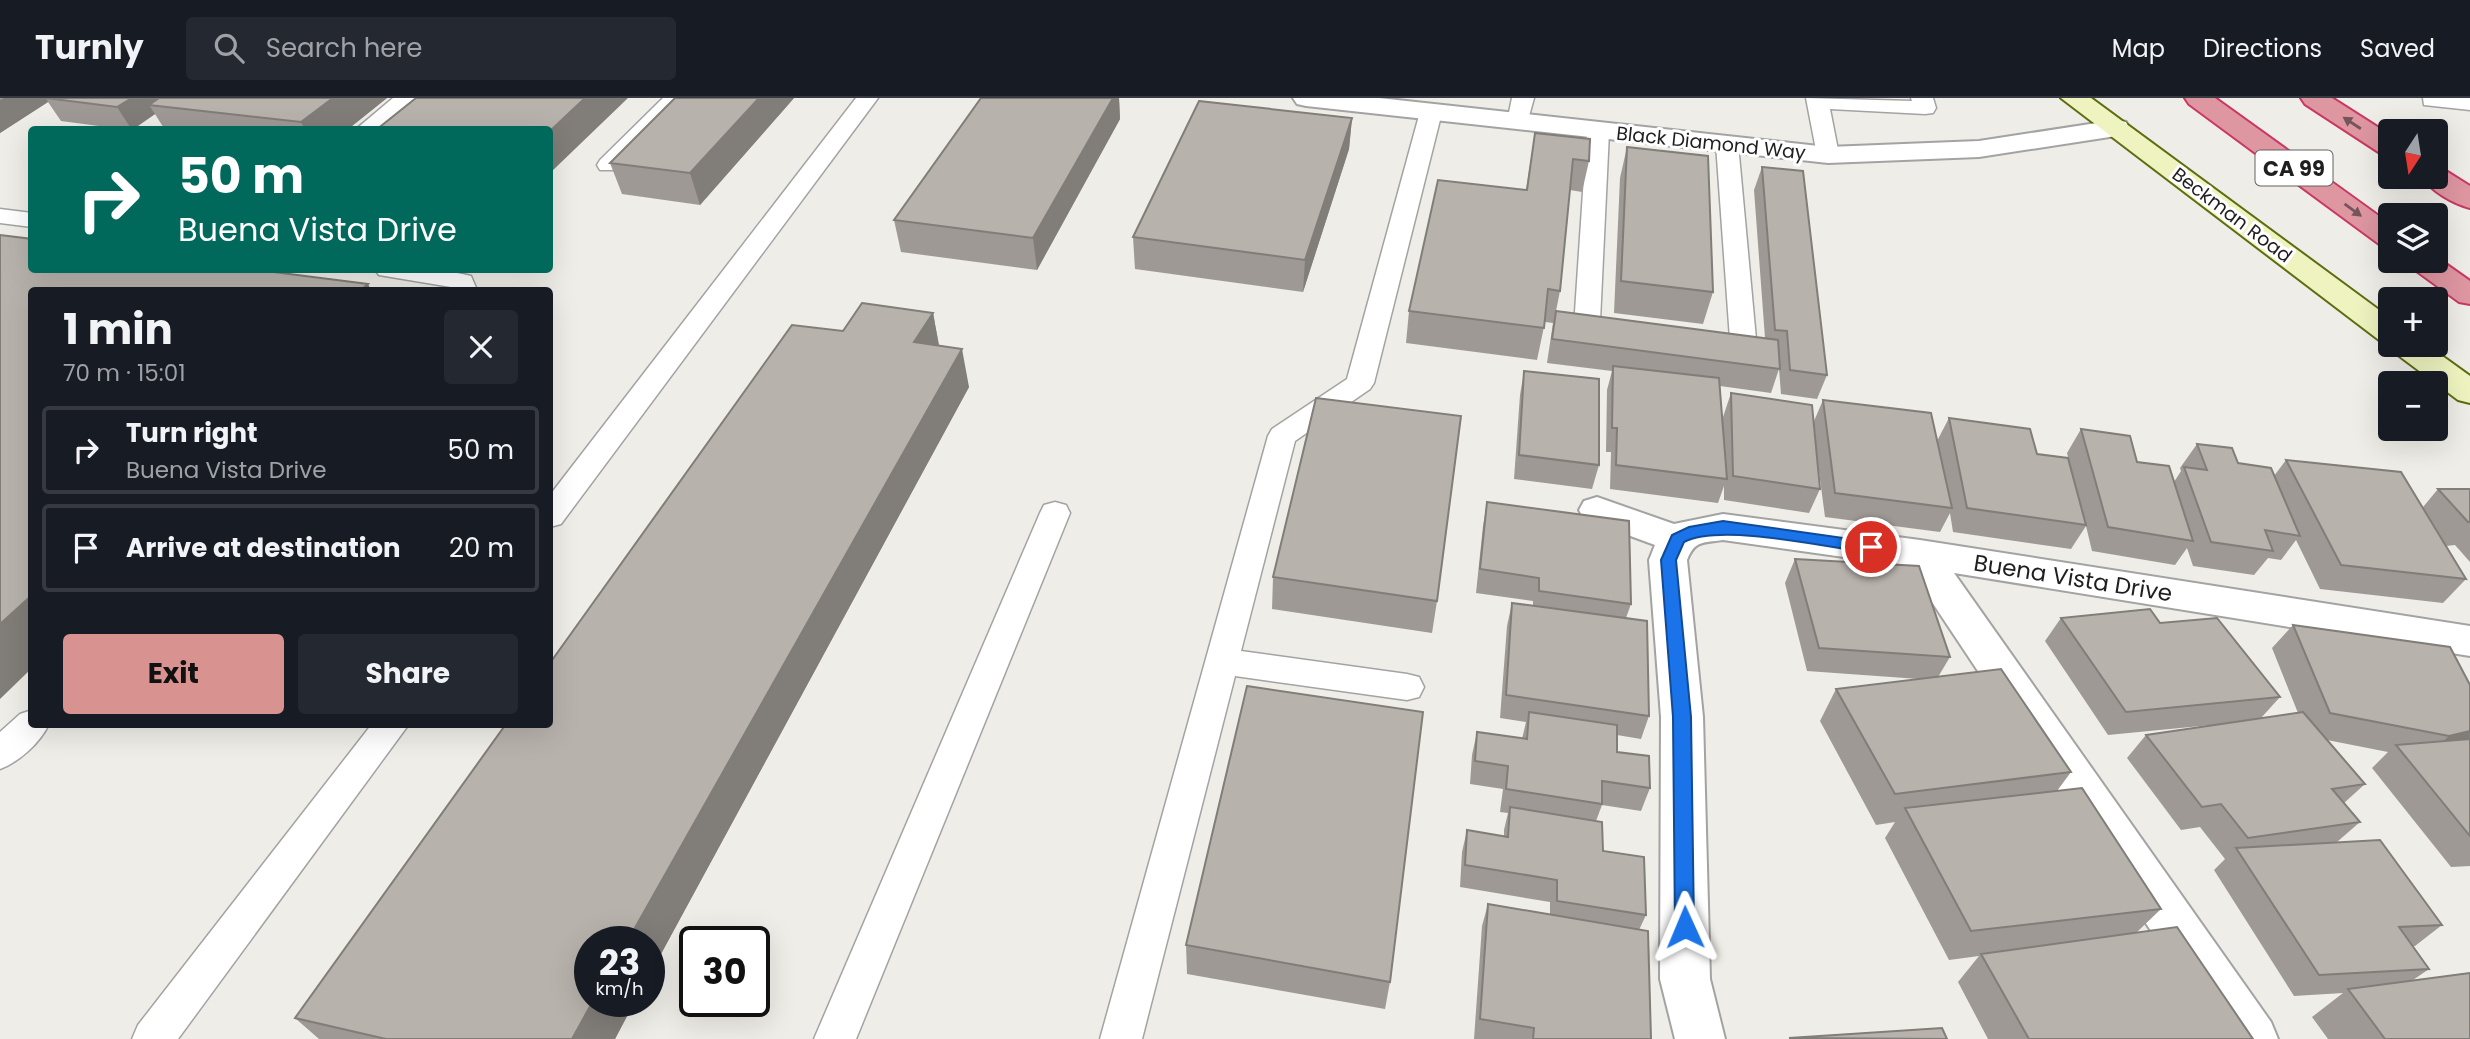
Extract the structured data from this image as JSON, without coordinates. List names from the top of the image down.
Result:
{
  "streets": {
    "highway": ["CA 99"],
    "street": ["Black Diamond Way", "Beckman Road", "Buena Vista Drive"]
  },
  "crossings": [
    ["Black Diamond Way", "Beckman Road"]
  ],
  "north": "bottom",
  "page": {
    "header": "Turnly",
    "search": "Search here",
    "nav": ["Map", "Directions", "Saved"],
    "map_buttons": ["+", "−"],
    "turn": ["50 m", "Buena Vista Drive"],
    "heading": ["1 min", "70 m · 15:01"],
    "list": [
      {
        "name": "Turn right",
        "note": "Buena Vista Drive",
        "value": "50 m"
      },
      {
        "name": "Arrive at destination",
        "value": "20 m"
      }
    ],
    "buttons": ["Exit", "Share"],
    "speed": "23 km/h",
    "limit": "30"
  }
}
